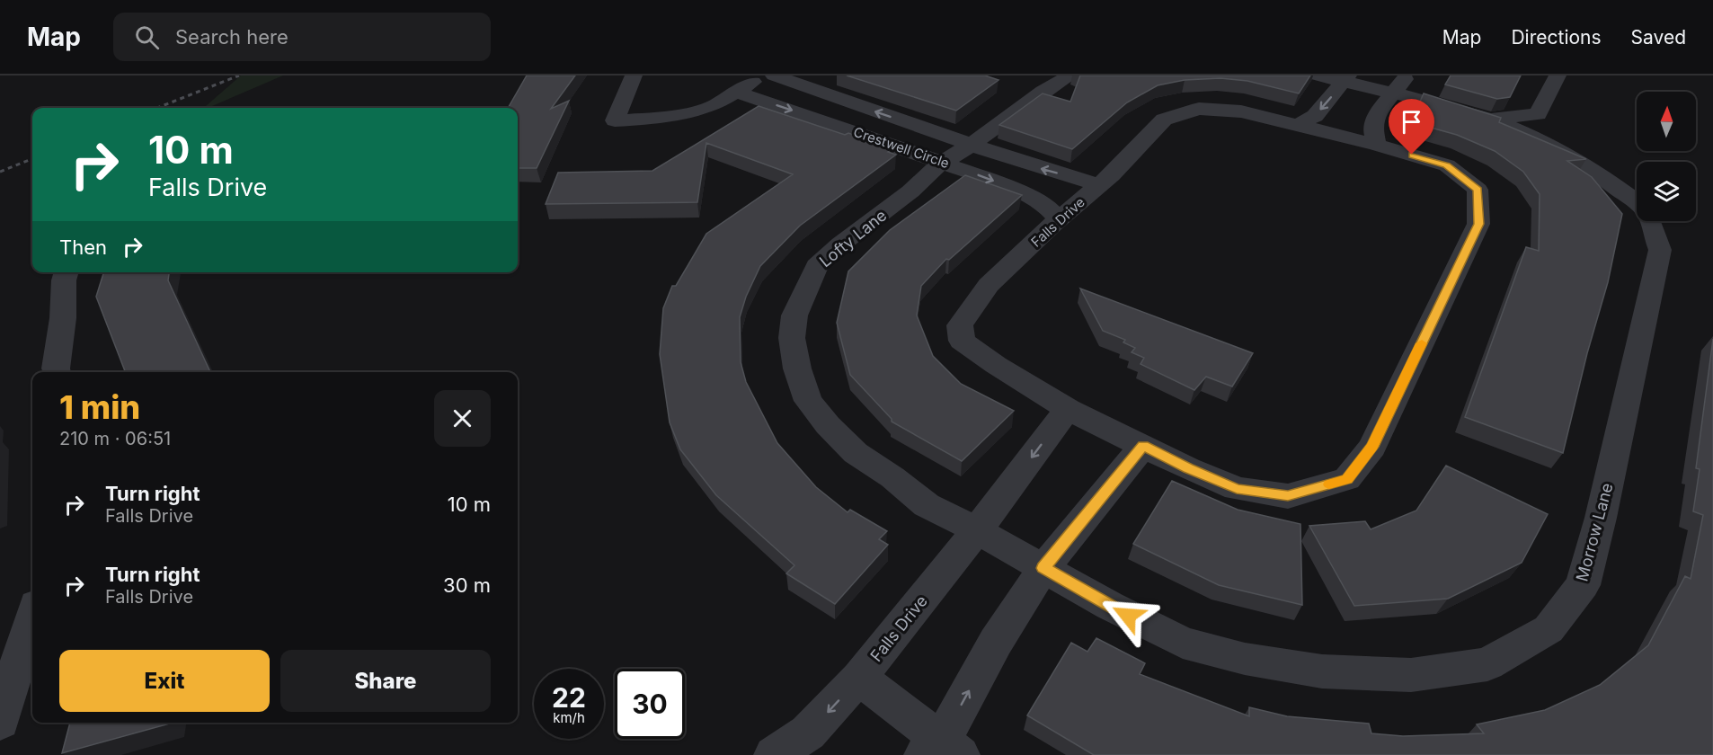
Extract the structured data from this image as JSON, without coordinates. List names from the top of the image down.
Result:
{
  "streets": {
    "street": [
      "Crestwell Circle",
      "Falls Drive",
      "Lofty Lane",
      "Morrow Lane"
    ]
  },
  "crossings": [
    ["Crestwell Circle", "Falls Drive"],
    ["Crestwell Circle", "Lofty Lane"],
    ["Falls Drive", "Lofty Lane"],
    ["Falls Drive", "Morrow Lane"],
    ["Lofty Lane", "Morrow Lane"]
  ],
  "north": "top",
  "page": {
    "header": "Map",
    "search": "Search here",
    "nav": ["Map", "Directions", "Saved"],
    "turn": ["10 m", "Falls Drive"],
    "then": "Then",
    "heading": ["1 min", "210 m · 06:51"],
    "list": [
      {
        "name": "Turn right",
        "note": "Falls Drive",
        "value": "10 m"
      },
      {
        "name": "Turn right",
        "note": "Falls Drive",
        "value": "30 m"
      }
    ],
    "buttons": ["Exit", "Share"],
    "speed": "22 km/h",
    "limit": "30"
  }
}
